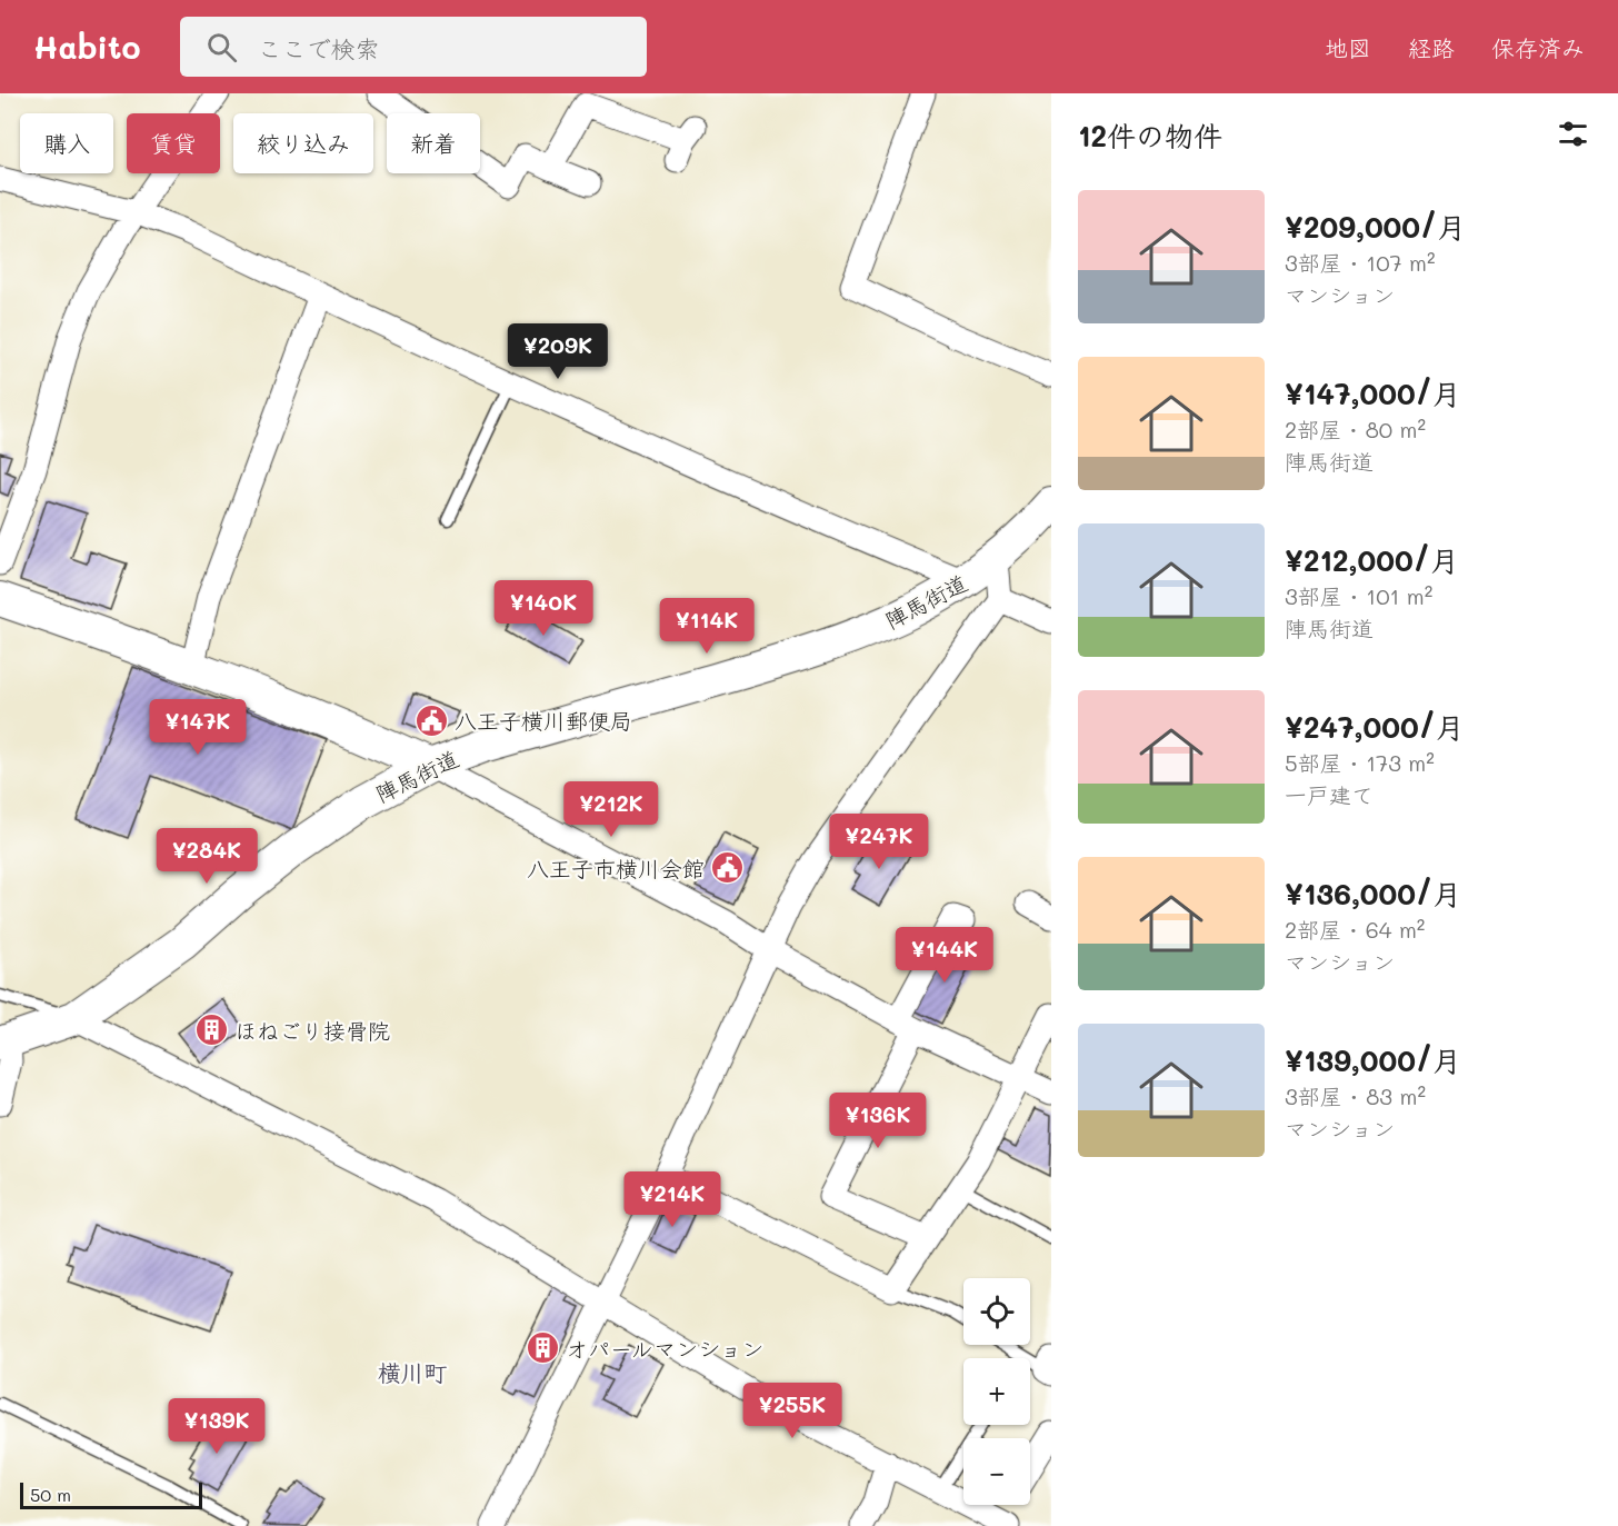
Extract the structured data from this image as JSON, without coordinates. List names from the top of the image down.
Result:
{
  "streets": {
    "main road": ["陣馬街道"]
  },
  "districts": ["横川町"],
  "places": {
    "public building": ["八王子横川郵便局", "八王子市横川会館"],
    "building": ["ほねごり接骨院", "オパールマンション"]
  },
  "scale_bar": "50 m",
  "page": {
    "header": "Habito",
    "search": "ここで検索",
    "nav": ["地図", "経路", "保存済み"],
    "heading": "12件の物件",
    "chip": [
      "購入",
      "賃貸",
      "絞り込み",
      "新着"
    ],
    "list": [
      {
        "name": "¥209,000/月",
        "note": "3部屋 · 107 m² · マンション"
      },
      {
        "name": "¥147,000/月",
        "note": "2部屋 · 80 m² · 陣馬街道"
      },
      {
        "name": "¥212,000/月",
        "note": "3部屋 · 101 m² · 陣馬街道"
      },
      {
        "name": "¥247,000/月",
        "note": "5部屋 · 173 m² · 一戸建て"
      },
      {
        "name": "¥136,000/月",
        "note": "2部屋 · 64 m² · マンション"
      },
      {
        "name": "¥139,000/月",
        "note": "3部屋 · 83 m² · マンション"
      }
    ],
    "price": [
      "¥209K",
      "¥140K",
      "¥114K",
      "¥147K",
      "¥212K",
      "¥247K",
      "¥284K",
      "¥144K",
      "¥136K",
      "¥214K",
      "¥255K",
      "¥139K"
    ],
    "map_buttons": ["+", "−"],
    "scale": "50 m"
  }
}
